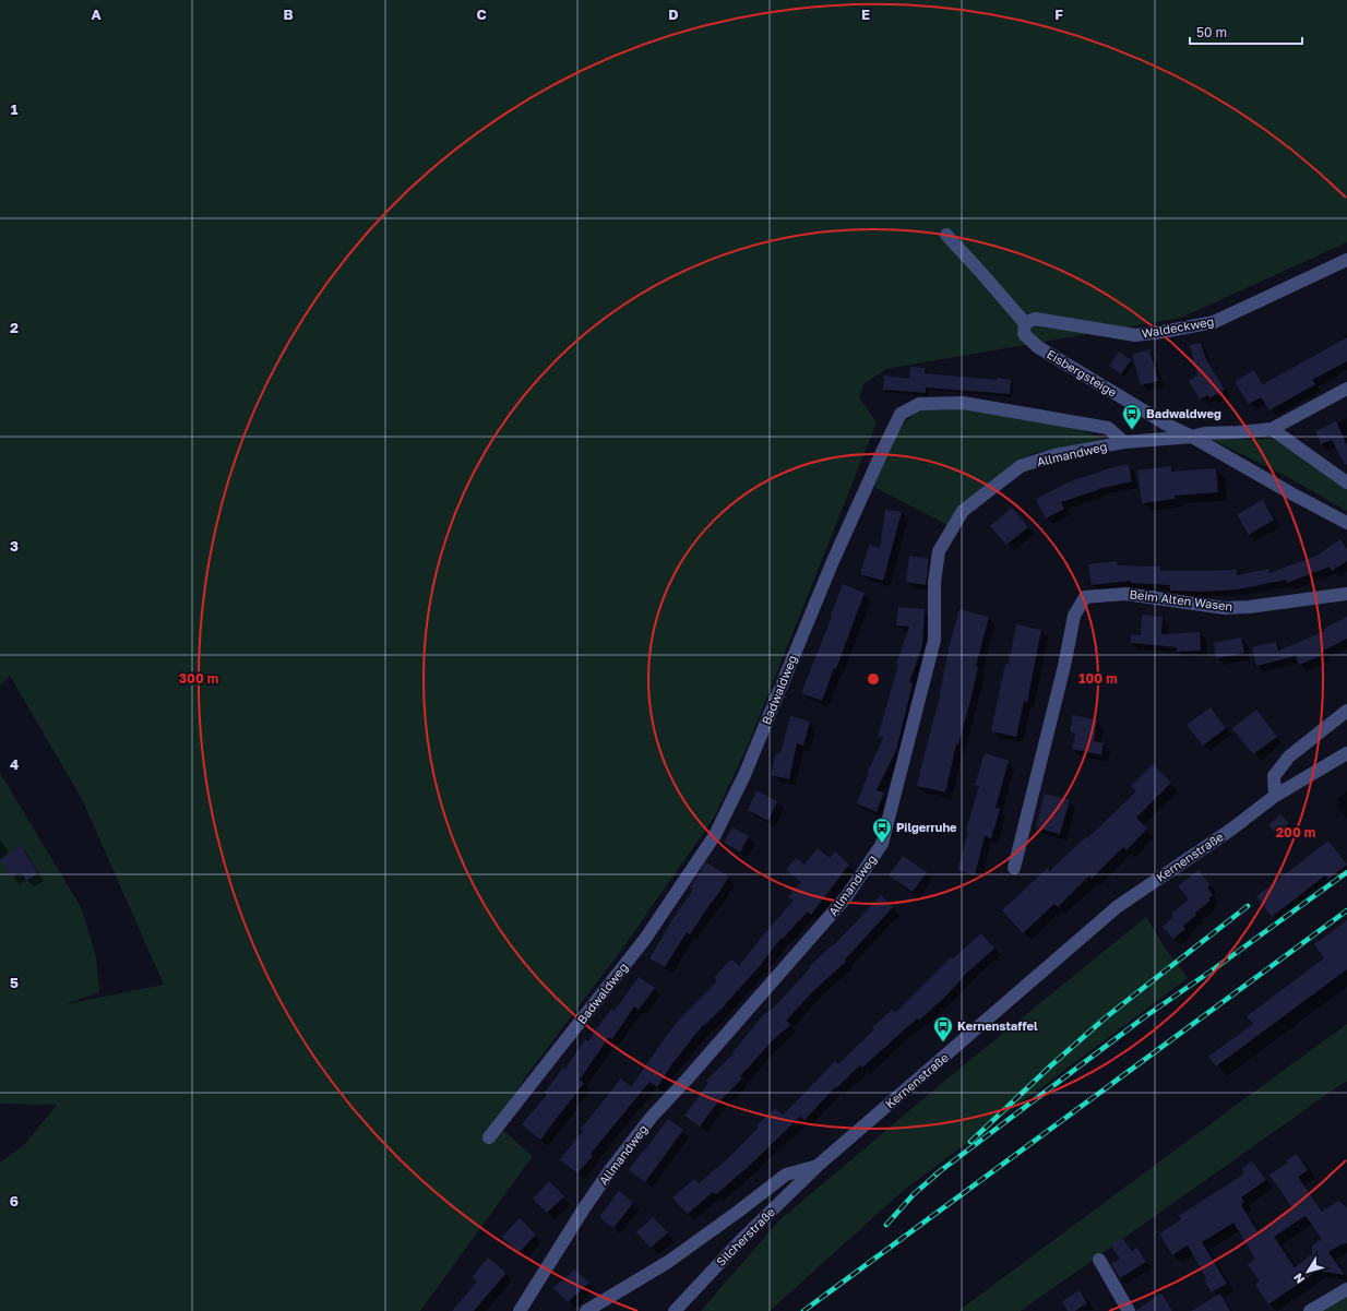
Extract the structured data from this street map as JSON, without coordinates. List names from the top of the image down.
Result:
{
  "streets": {
    "street": [
      "Waldeckweg",
      "Eisbergsteige",
      "Allmandweg",
      "Beim Alten Wasen",
      "Badwaldweg",
      "Kernenstraße",
      "Silcherstraße"
    ]
  },
  "crossings": [
    ["Waldeckweg", "Eisbergsteige"],
    ["Eisbergsteige", "Allmandweg"],
    ["Allmandweg", "Badwaldweg"],
    ["Kernenstraße", "Silcherstraße"]
  ],
  "places": {
    "bus stop": ["Badwaldweg", "Pilgerruhe", "Kernenstaffel"]
  },
  "scale_bar": "50 m",
  "north": "bottom left",
  "grid": {
    "columns": [
      "A",
      "B",
      "C",
      "D",
      "E",
      "F"
    ],
    "rows": [
      "1",
      "2",
      "3",
      "4",
      "5",
      "6"
    ]
  },
  "rings": ["100 m", "300 m", "200 m"]
}
